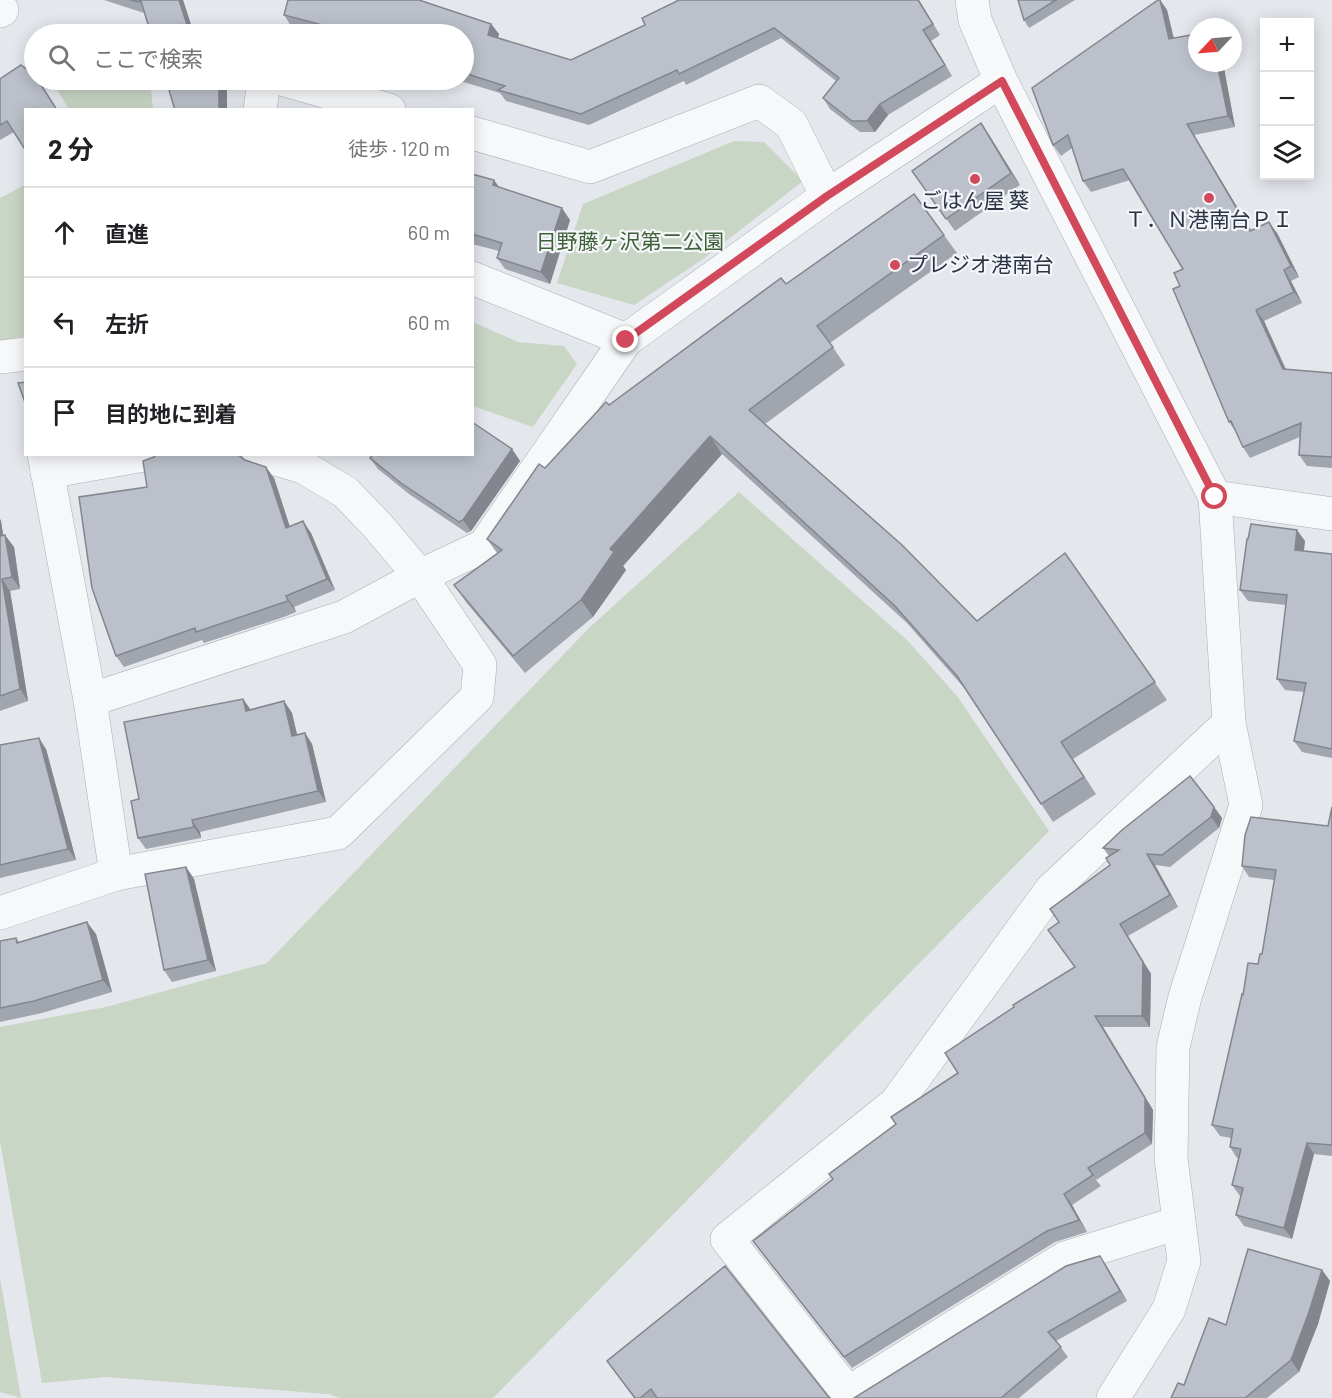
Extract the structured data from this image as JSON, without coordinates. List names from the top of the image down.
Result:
{
  "parks": ["日野藤ヶ沢第二公園"],
  "places": ["ごはん屋 葵", "Ｔ．Ｎ港南台ＰＩ", "プレジオ港南台"],
  "north": "bottom left",
  "page": {
    "map_buttons": ["+", "−"],
    "search": "ここで検索",
    "heading": ["2 分", "徒歩 · 120 m"],
    "list": [
      ["直進", "60 m"],
      ["左折", "60 m"],
      "目的地に到着"
    ]
  }
}
